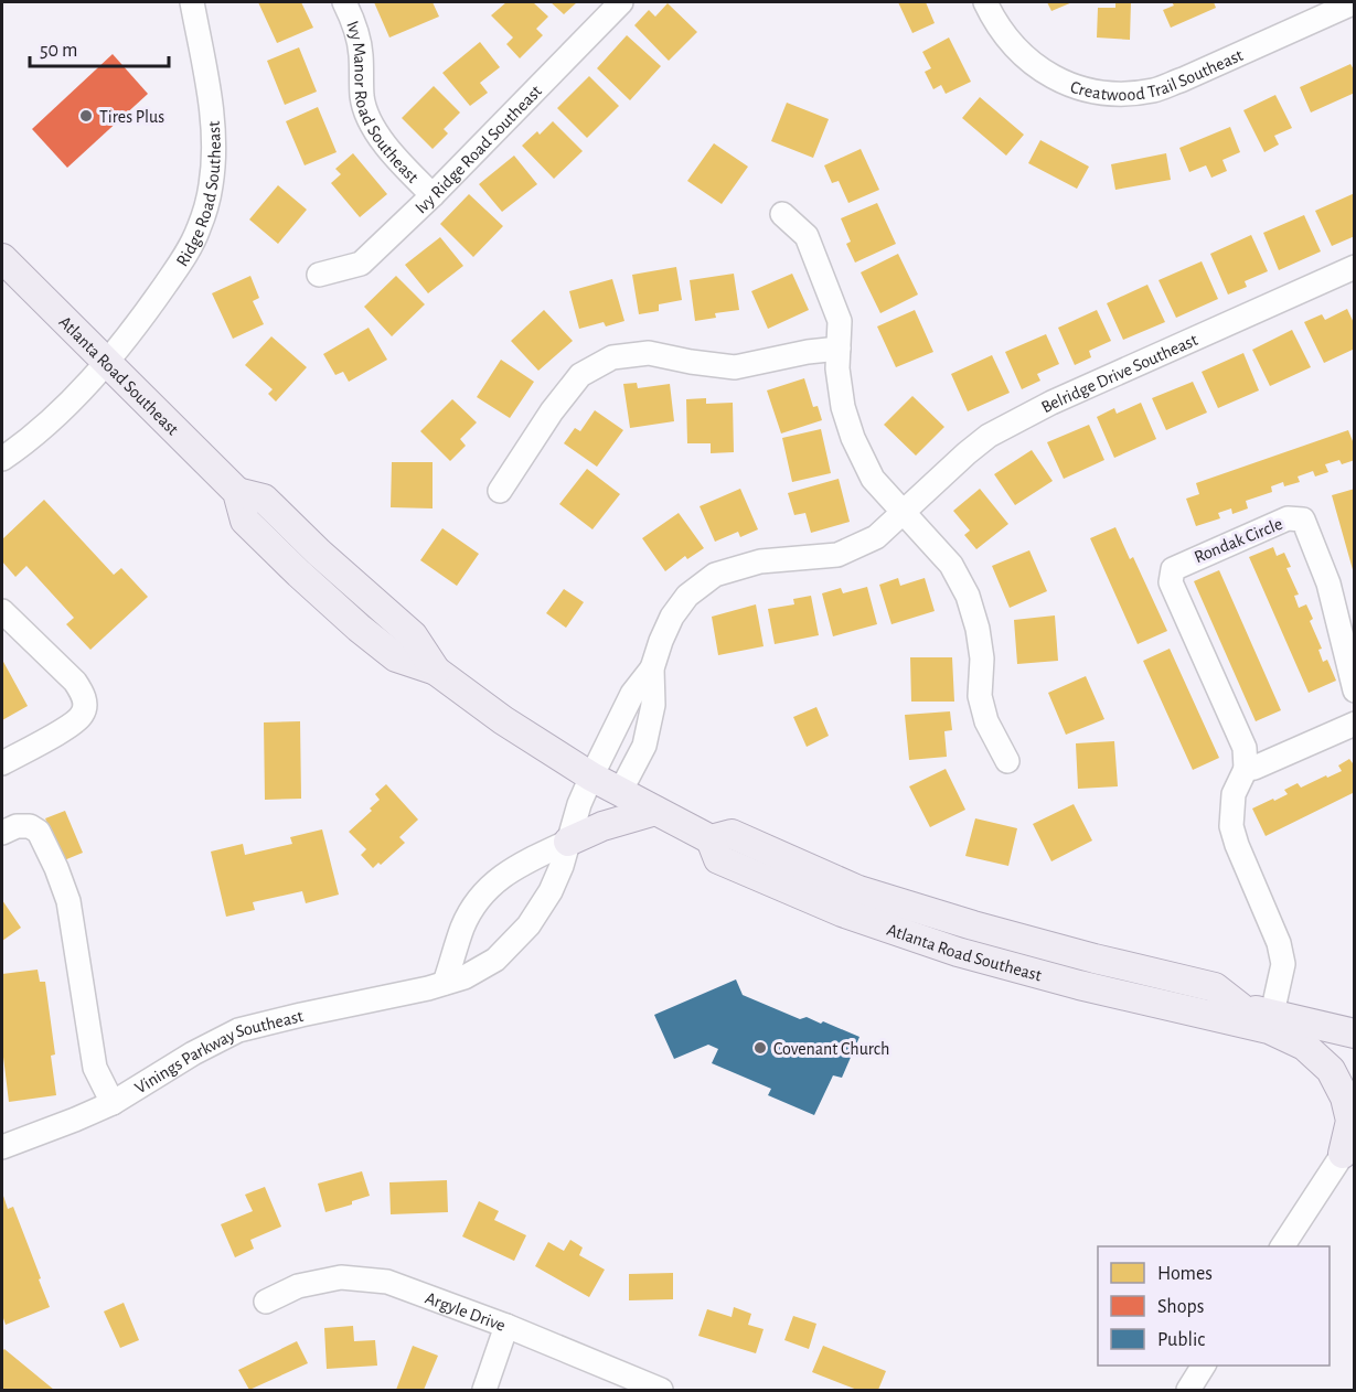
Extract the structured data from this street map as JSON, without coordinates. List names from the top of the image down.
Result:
{
  "streets": {
    "main road": ["Atlanta Road Southeast"],
    "street": [
      "Creatwood Trail Southeast",
      "Ivy Manor Road Southeast",
      "Ivy Ridge Road Southeast",
      "Ridge Road Southeast",
      "Belridge Drive Southeast",
      "Rondak Circle",
      "Vinings Parkway Southeast",
      "Argyle Drive"
    ]
  },
  "crossings": [
    ["Ivy Manor Road Southeast", "Ivy Ridge Road Southeast"],
    ["Ridge Road Southeast", "Atlanta Road Southeast"],
    ["Belridge Drive Southeast", "Atlanta Road Southeast"],
    ["Belridge Drive Southeast", "Vinings Parkway Southeast"],
    ["Atlanta Road Southeast", "Vinings Parkway Southeast"]
  ],
  "places": ["Tires Plus", "Covenant Church"],
  "legend": ["Homes", "Shops", "Public"],
  "scale_bar": "50 m"
}
